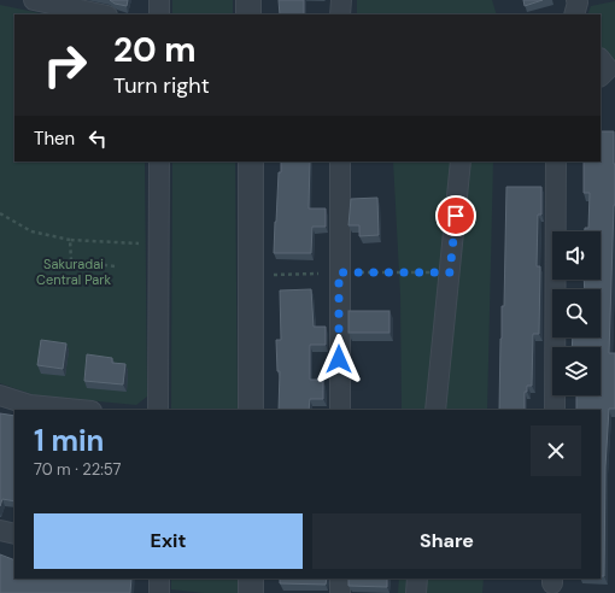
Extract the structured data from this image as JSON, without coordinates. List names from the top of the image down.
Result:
{
  "parks": ["Sakuradai Central Park"],
  "page": {
    "turn": ["20 m", "Turn right"],
    "then": "Then",
    "heading": ["1 min", "70 m · 22:57"],
    "buttons": ["Exit", "Share"]
  }
}
